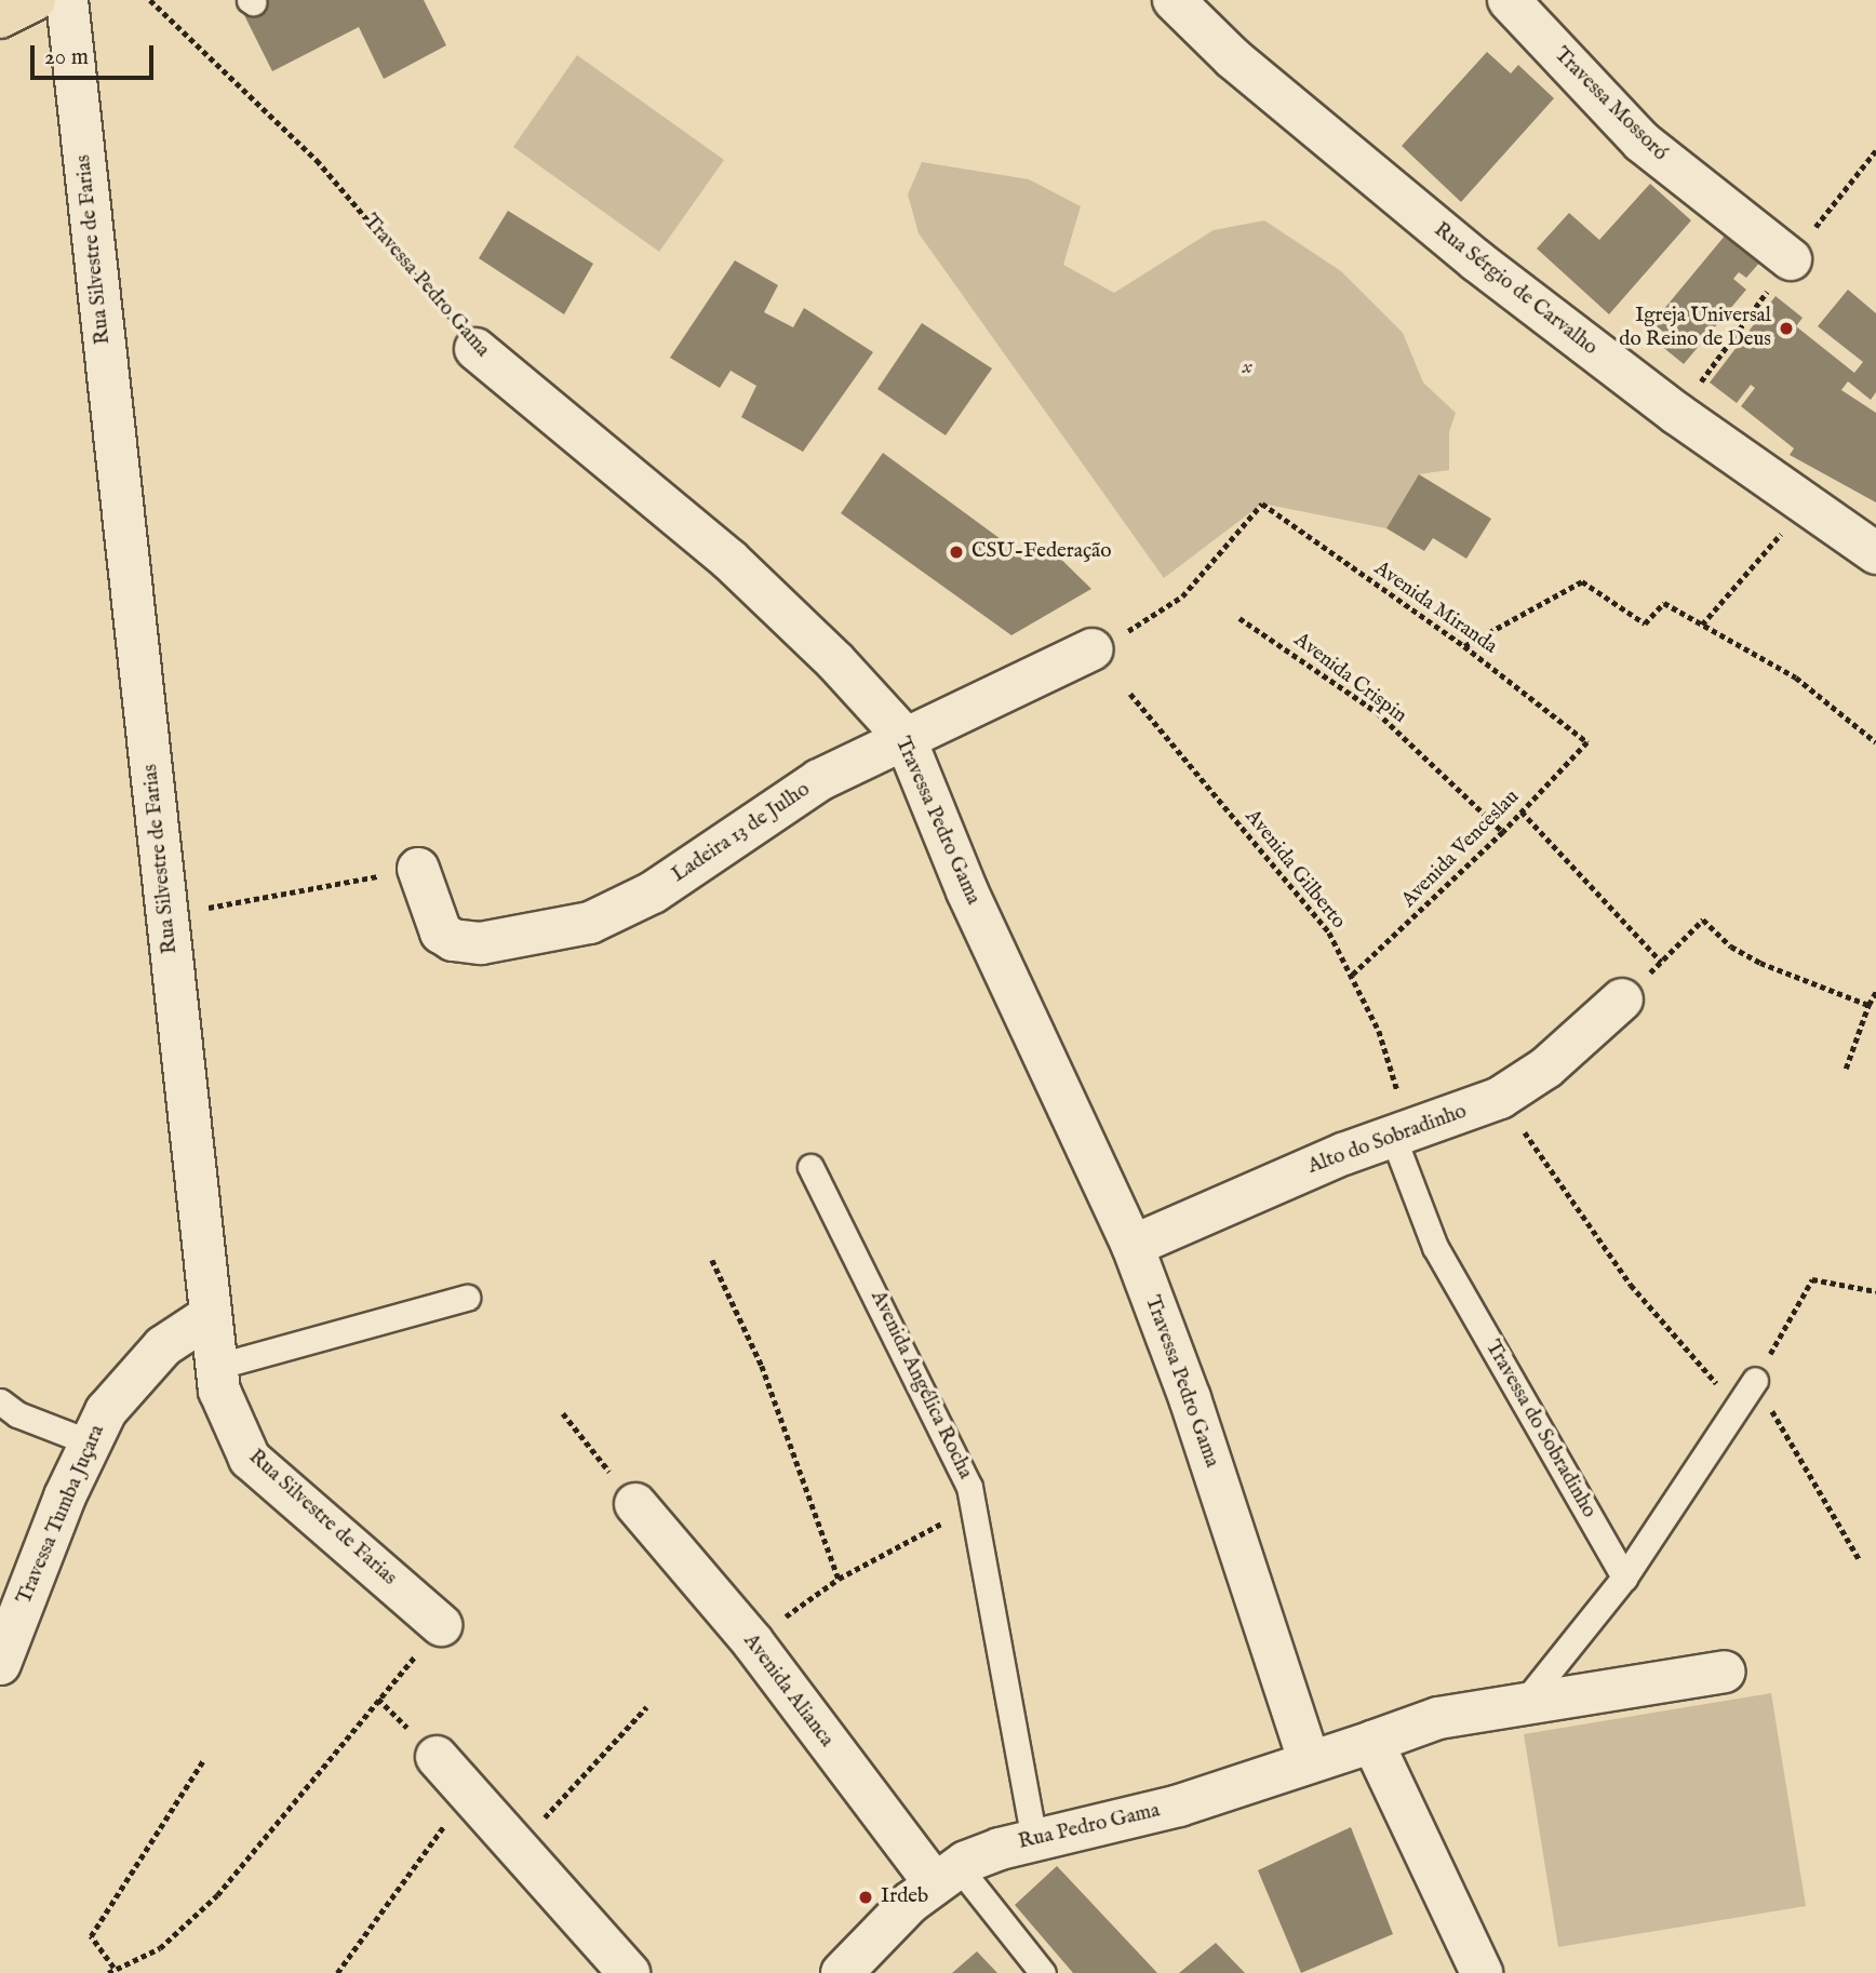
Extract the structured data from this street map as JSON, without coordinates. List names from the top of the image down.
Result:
{
  "streets": {
    "street": [
      "Travessa Mossoró",
      "Rua Silvestre de Farias",
      "Travessa Pedro Gama",
      "Rua Sérgio de Carvalho",
      "Ladeira 13 de Julho",
      "Alto do Sobradinho",
      "Travessa Tumba Juçara",
      "Avenida Alianca",
      "Rua Pedro Gama"
    ],
    "lane": ["Avenida Angélica Rocha", "Travessa do Sobradinho"],
    "path": [
      "Avenida Miranda",
      "Avenida Crispin",
      "Avenida Venceslau",
      "Avenida Gilberto"
    ]
  },
  "crossings": [
    ["Rua Silvestre de Farias", "Travessa Tumba Juçara"],
    ["Travessa Pedro Gama", "Ladeira 13 de Julho"],
    ["Travessa Pedro Gama", "Alto do Sobradinho"],
    ["Travessa Pedro Gama", "Rua Pedro Gama"],
    ["Avenida Miranda", "Ladeira 13 de Julho"],
    ["Avenida Miranda", "Avenida Venceslau"],
    ["Avenida Crispin", "Avenida Venceslau"],
    ["Avenida Venceslau", "Avenida Gilberto"],
    ["Avenida Gilberto", "Alto do Sobradinho"],
    ["Avenida Gilberto", "Travessa do Sobradinho"],
    ["Alto do Sobradinho", "Travessa do Sobradinho"],
    ["Avenida Angélica Rocha", "Rua Pedro Gama"],
    ["Avenida Alianca", "Rua Pedro Gama"]
  ],
  "parks": ["x"],
  "places": ["Igreja Universal do Reino de Deus", "CSU-Federação", "Irdeb"],
  "scale_bar": "20 m"
}
